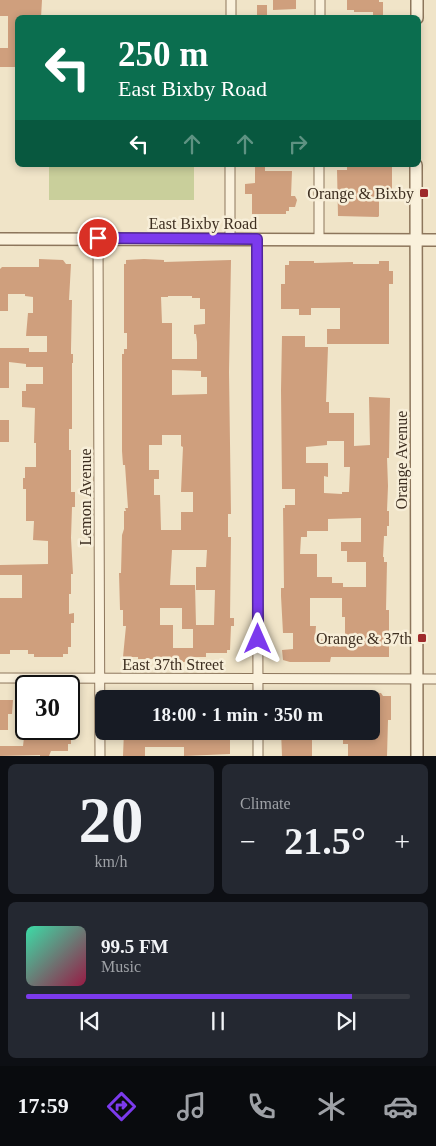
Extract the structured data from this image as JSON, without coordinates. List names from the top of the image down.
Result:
{
  "streets": {
    "street": [
      "East Bixby Road",
      "Orange Avenue",
      "Lemon Avenue",
      "East 37th Street"
    ]
  },
  "crossings": [
    ["East Bixby Road", "Orange Avenue"],
    ["East Bixby Road", "Lemon Avenue"],
    ["Orange Avenue", "East 37th Street"],
    ["Lemon Avenue", "East 37th Street"]
  ],
  "places": {
    "transit": ["Orange & Bixby", "Orange & 37th"]
  },
  "page": {
    "turn": ["250 m", "East Bixby Road"],
    "limit": "30",
    "trip": "18:00 · 1 min · 350 m",
    "tile": [
      ["20", "km/h"],
      "Climate"
    ],
    "heat": ["−", "21.5°", "+"],
    "song": ["99.5 FM", "Music"],
    "tabs": "17:59"
  }
}
